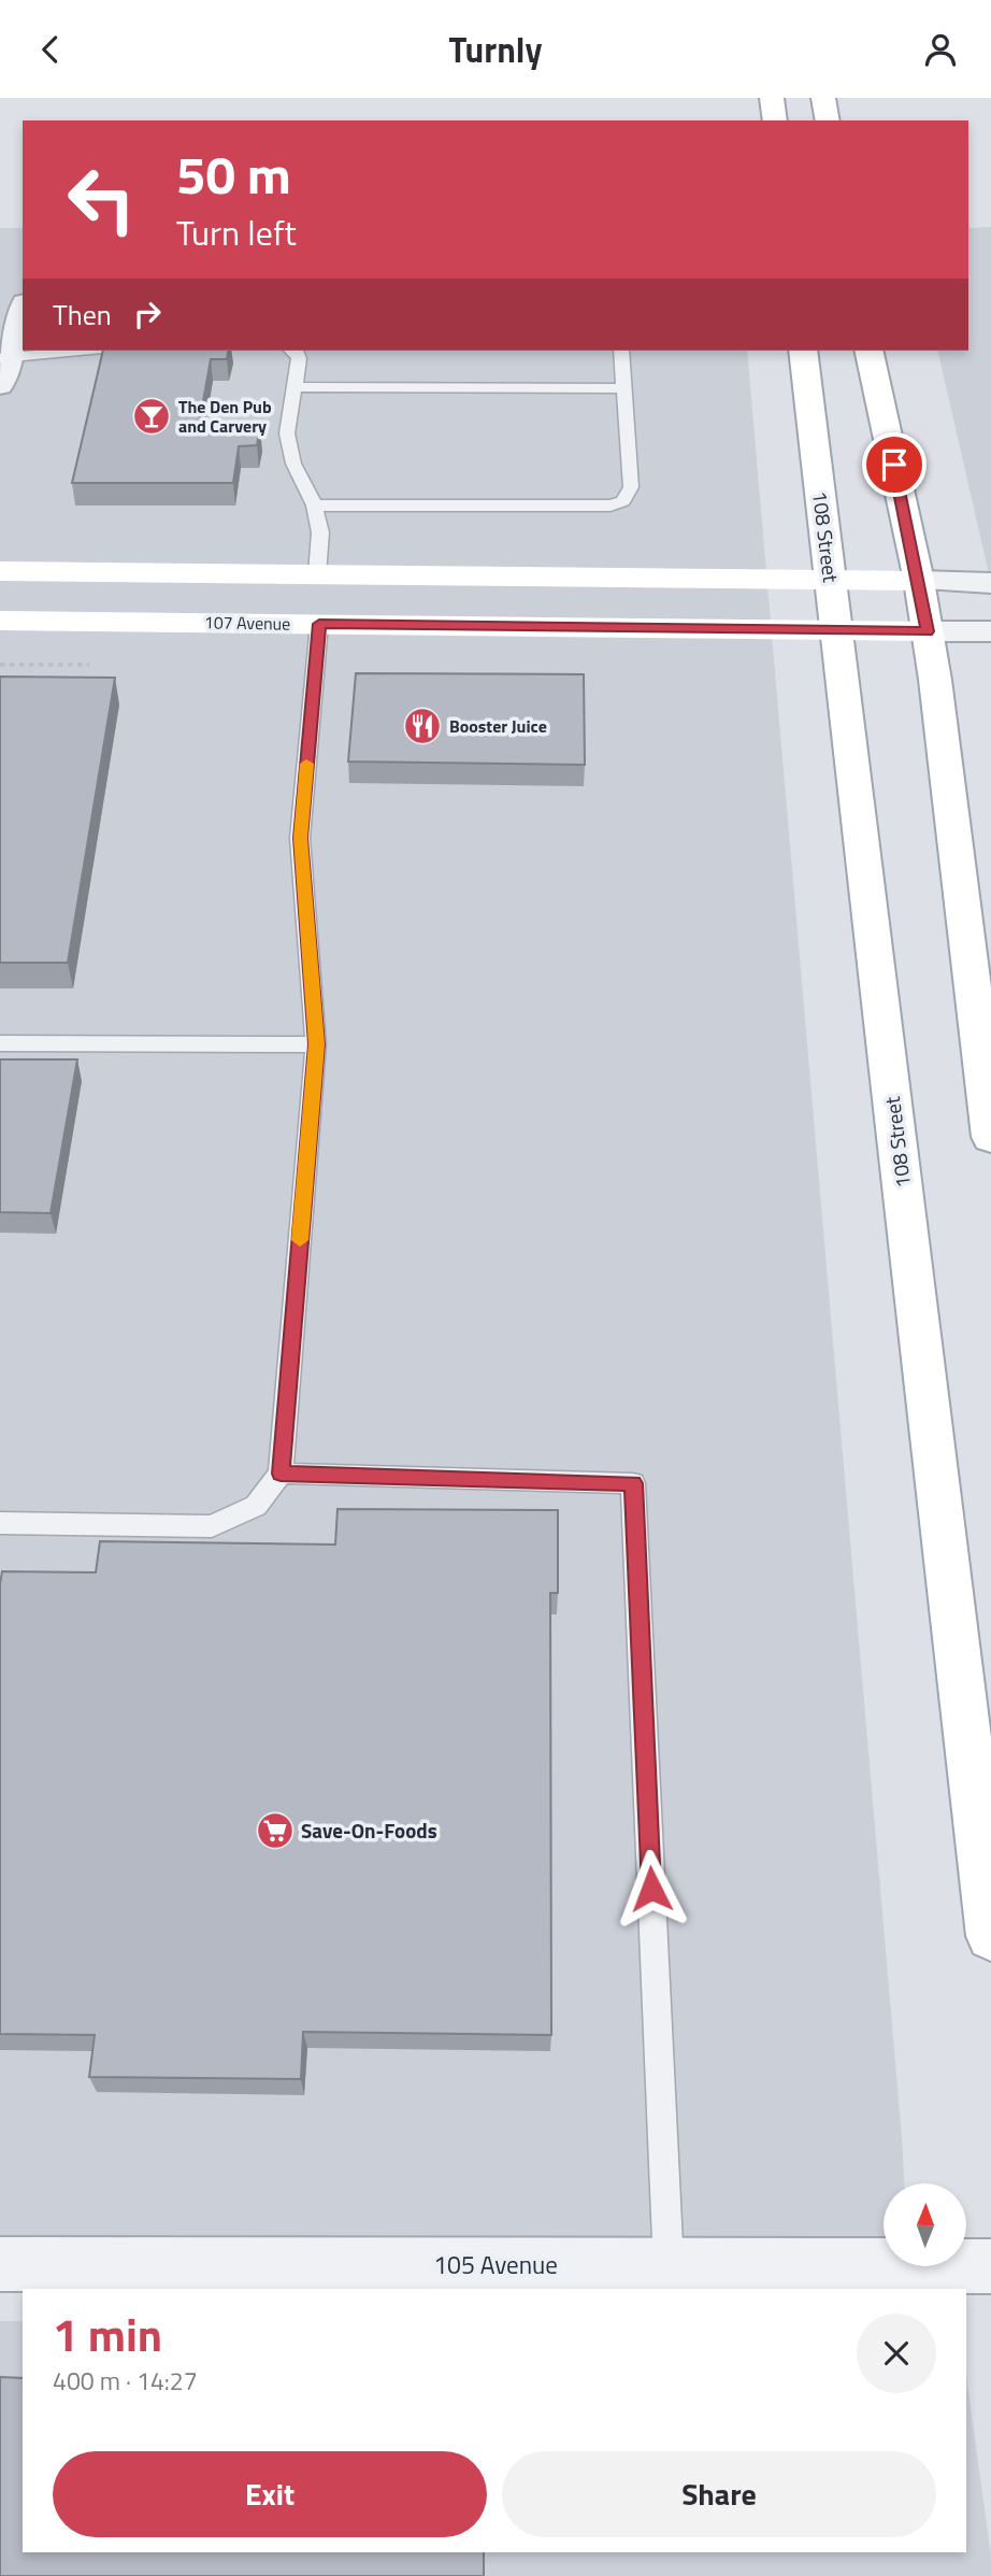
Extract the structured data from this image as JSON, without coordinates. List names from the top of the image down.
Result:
{
  "streets": {
    "main road": ["108 Street", "107 Avenue"],
    "street": ["105 Avenue"]
  },
  "crossings": [
    ["108 Street", "107 Avenue"]
  ],
  "places": {
    "bar": ["The Den Pub and Carvery"],
    "restaurant": ["Booster Juice"],
    "supermarket": ["Save-On-Foods"]
  },
  "north": "top",
  "page": {
    "header": "Turnly",
    "turn": ["50 m", "Turn left"],
    "then": "Then",
    "heading": ["1 min", "400 m · 14:27"],
    "buttons": ["Exit", "Share"]
  }
}
